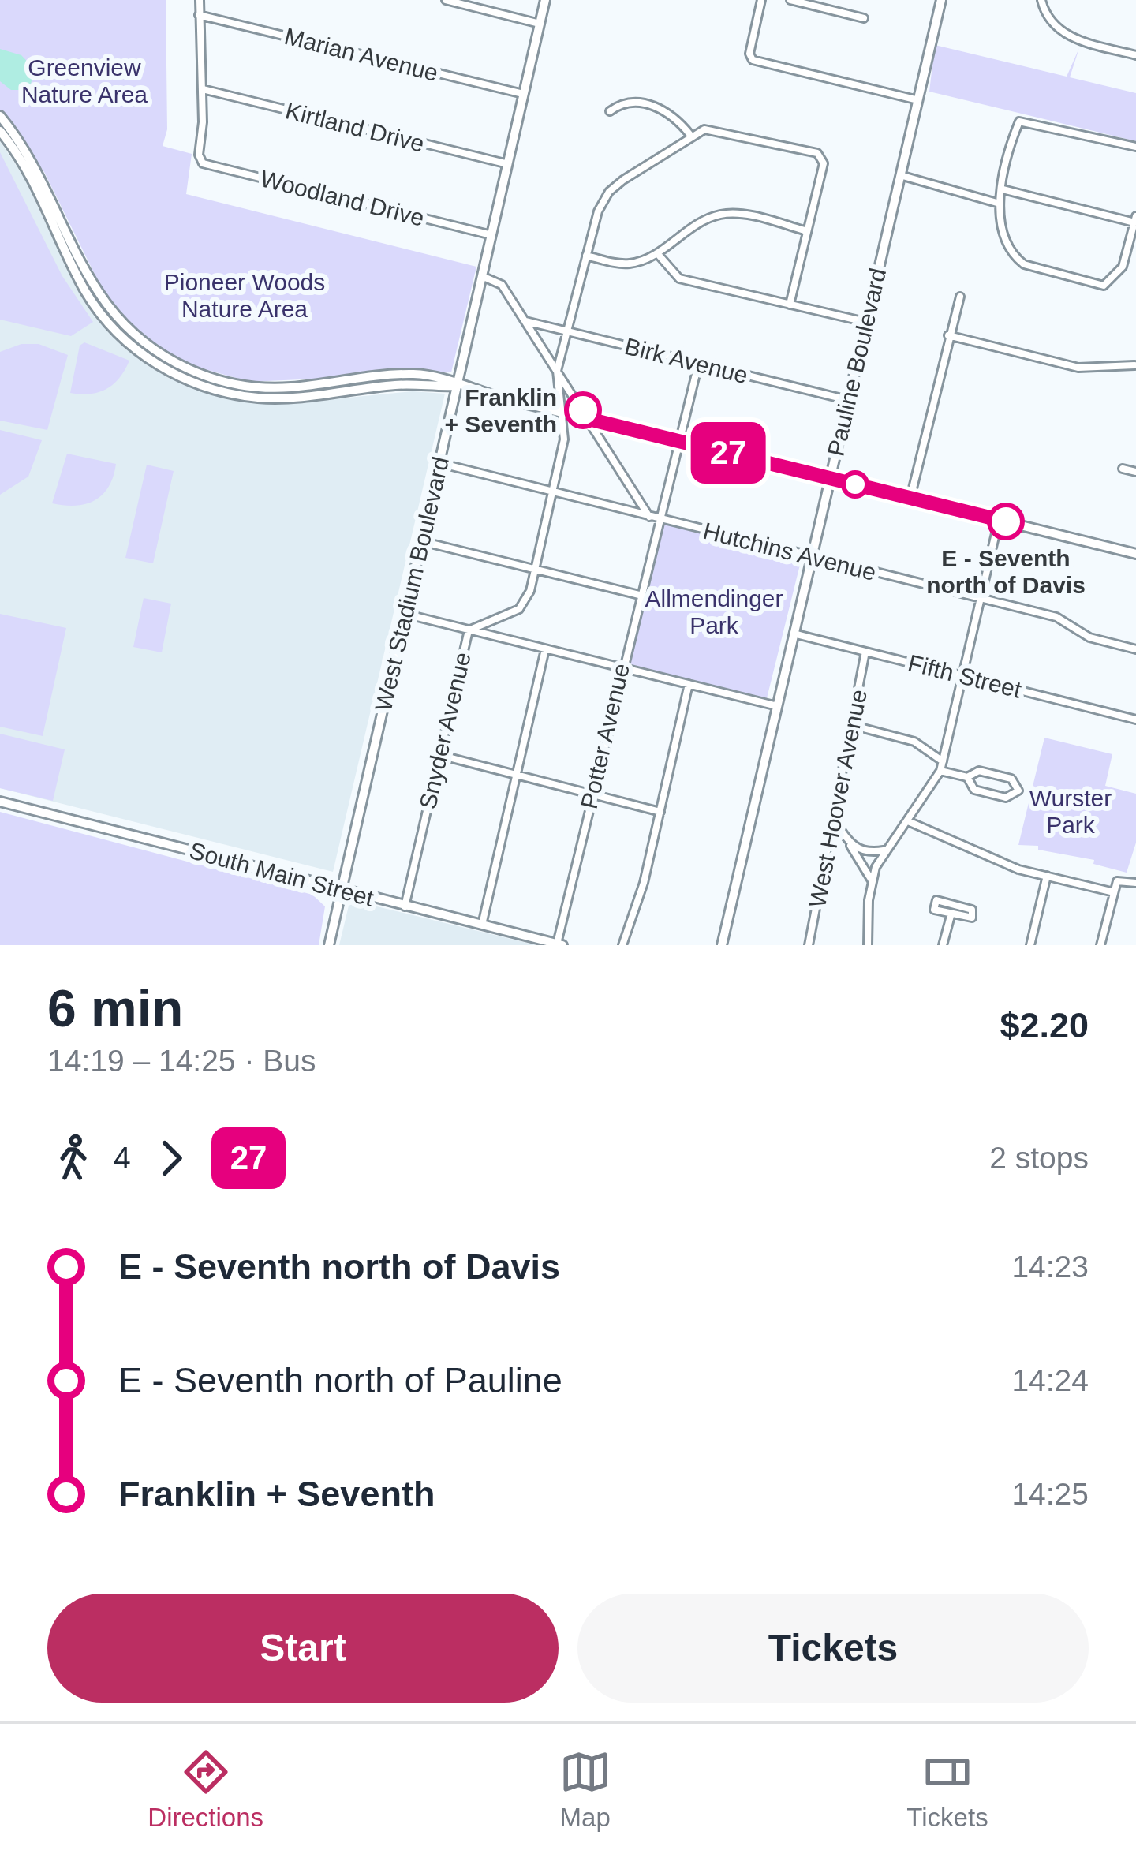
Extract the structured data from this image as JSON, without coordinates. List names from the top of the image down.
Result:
{
  "streets": {
    "street": [
      "Marian Avenue",
      "Kirtland Drive",
      "Woodland Drive",
      "Birk Avenue",
      "Pauline Boulevard",
      "Hutchins Avenue",
      "West Stadium Boulevard",
      "Fifth Street",
      "Snyder Avenue",
      "Potter Avenue",
      "West Hoover Avenue",
      "South Main Street"
    ]
  },
  "crossings": [
    ["Marian Avenue", "West Stadium Boulevard"],
    ["Kirtland Drive", "Woodland Drive"],
    ["Kirtland Drive", "West Stadium Boulevard"],
    ["Woodland Drive", "West Stadium Boulevard"],
    ["Birk Avenue", "Pauline Boulevard"],
    ["Birk Avenue", "Snyder Avenue"],
    ["Birk Avenue", "Potter Avenue"],
    ["Pauline Boulevard", "Hutchins Avenue"],
    ["Pauline Boulevard", "Fifth Street"],
    ["Hutchins Avenue", "West Stadium Boulevard"],
    ["Hutchins Avenue", "Snyder Avenue"],
    ["Hutchins Avenue", "Potter Avenue"],
    ["West Stadium Boulevard", "South Main Street"],
    ["Fifth Street", "West Hoover Avenue"],
    ["Snyder Avenue", "South Main Street"],
    ["Potter Avenue", "South Main Street"]
  ],
  "parks": [
    "Greenview Nature Area",
    "Pioneer Woods Nature Area",
    "Allmendinger Park",
    "Wurster Park"
  ],
  "places": ["Franklin + Seventh", "E - Seventh north of Davis"],
  "lines": ["bus line 27"],
  "page": {
    "on_map": "27",
    "heading": ["6 min", "14:19 – 14:25 · Bus", "$2.20"],
    "legs": ["4", "27", "2 stops"],
    "list": [
      {
        "name": "E - Seventh north of Davis",
        "value": "14:23"
      },
      {
        "name": "E - Seventh north of Pauline",
        "value": "14:24"
      },
      {
        "name": "Franklin + Seventh",
        "value": "14:25"
      }
    ],
    "buttons": ["Start", "Tickets"],
    "tabs": ["Directions", "Map", "Tickets"]
  }
}
